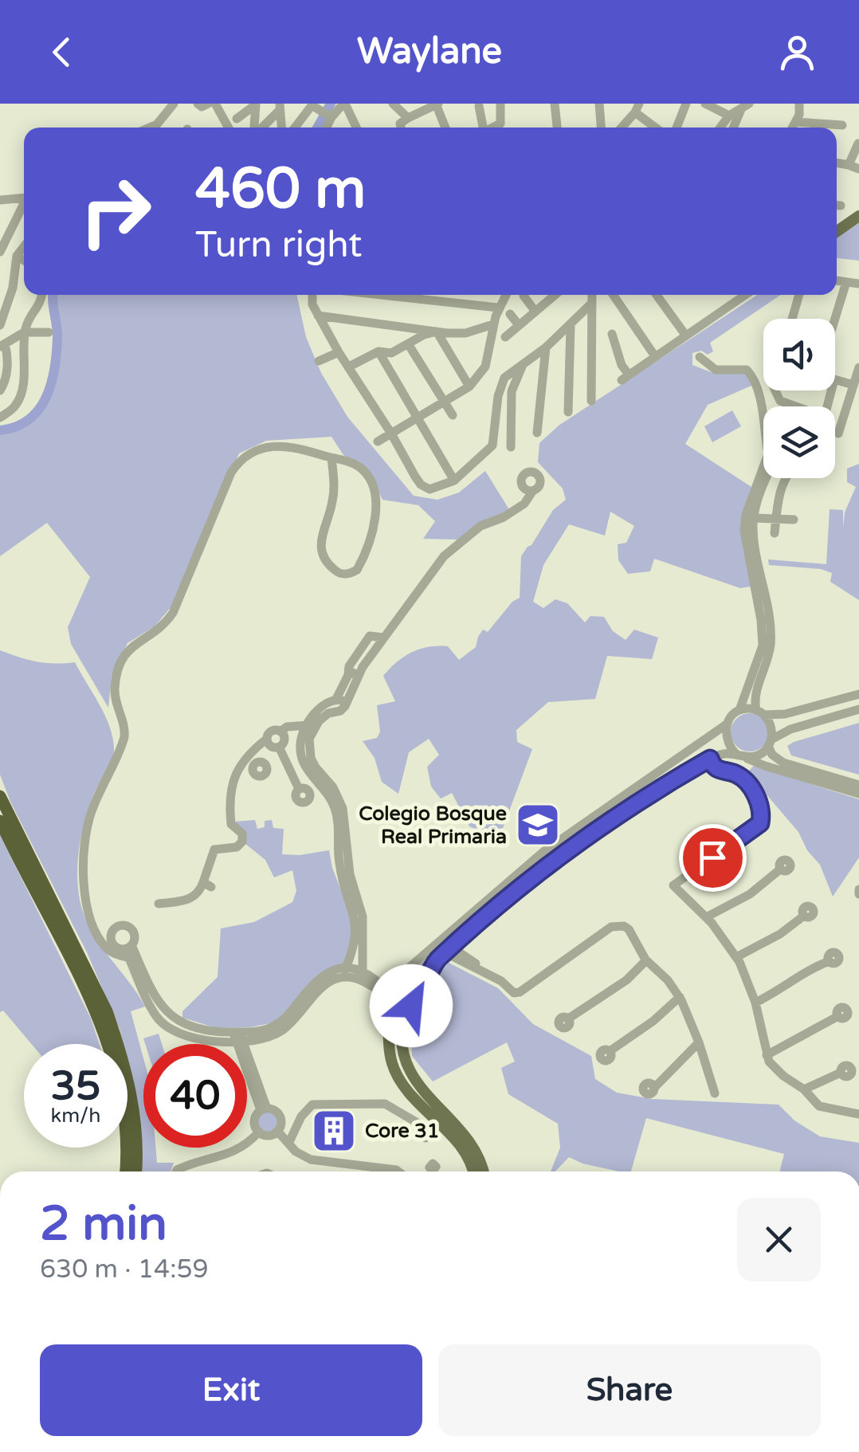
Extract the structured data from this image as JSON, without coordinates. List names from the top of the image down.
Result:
{
  "places": {
    "school or university": ["Colegio Bosque Real Primaria"],
    "building": ["Core 31"]
  },
  "page": {
    "header": "Waylane",
    "turn": ["460 m", "Turn right"],
    "speed": "35 km/h",
    "limit": "40",
    "heading": ["2 min", "630 m · 14:59"],
    "buttons": ["Exit", "Share"]
  }
}
